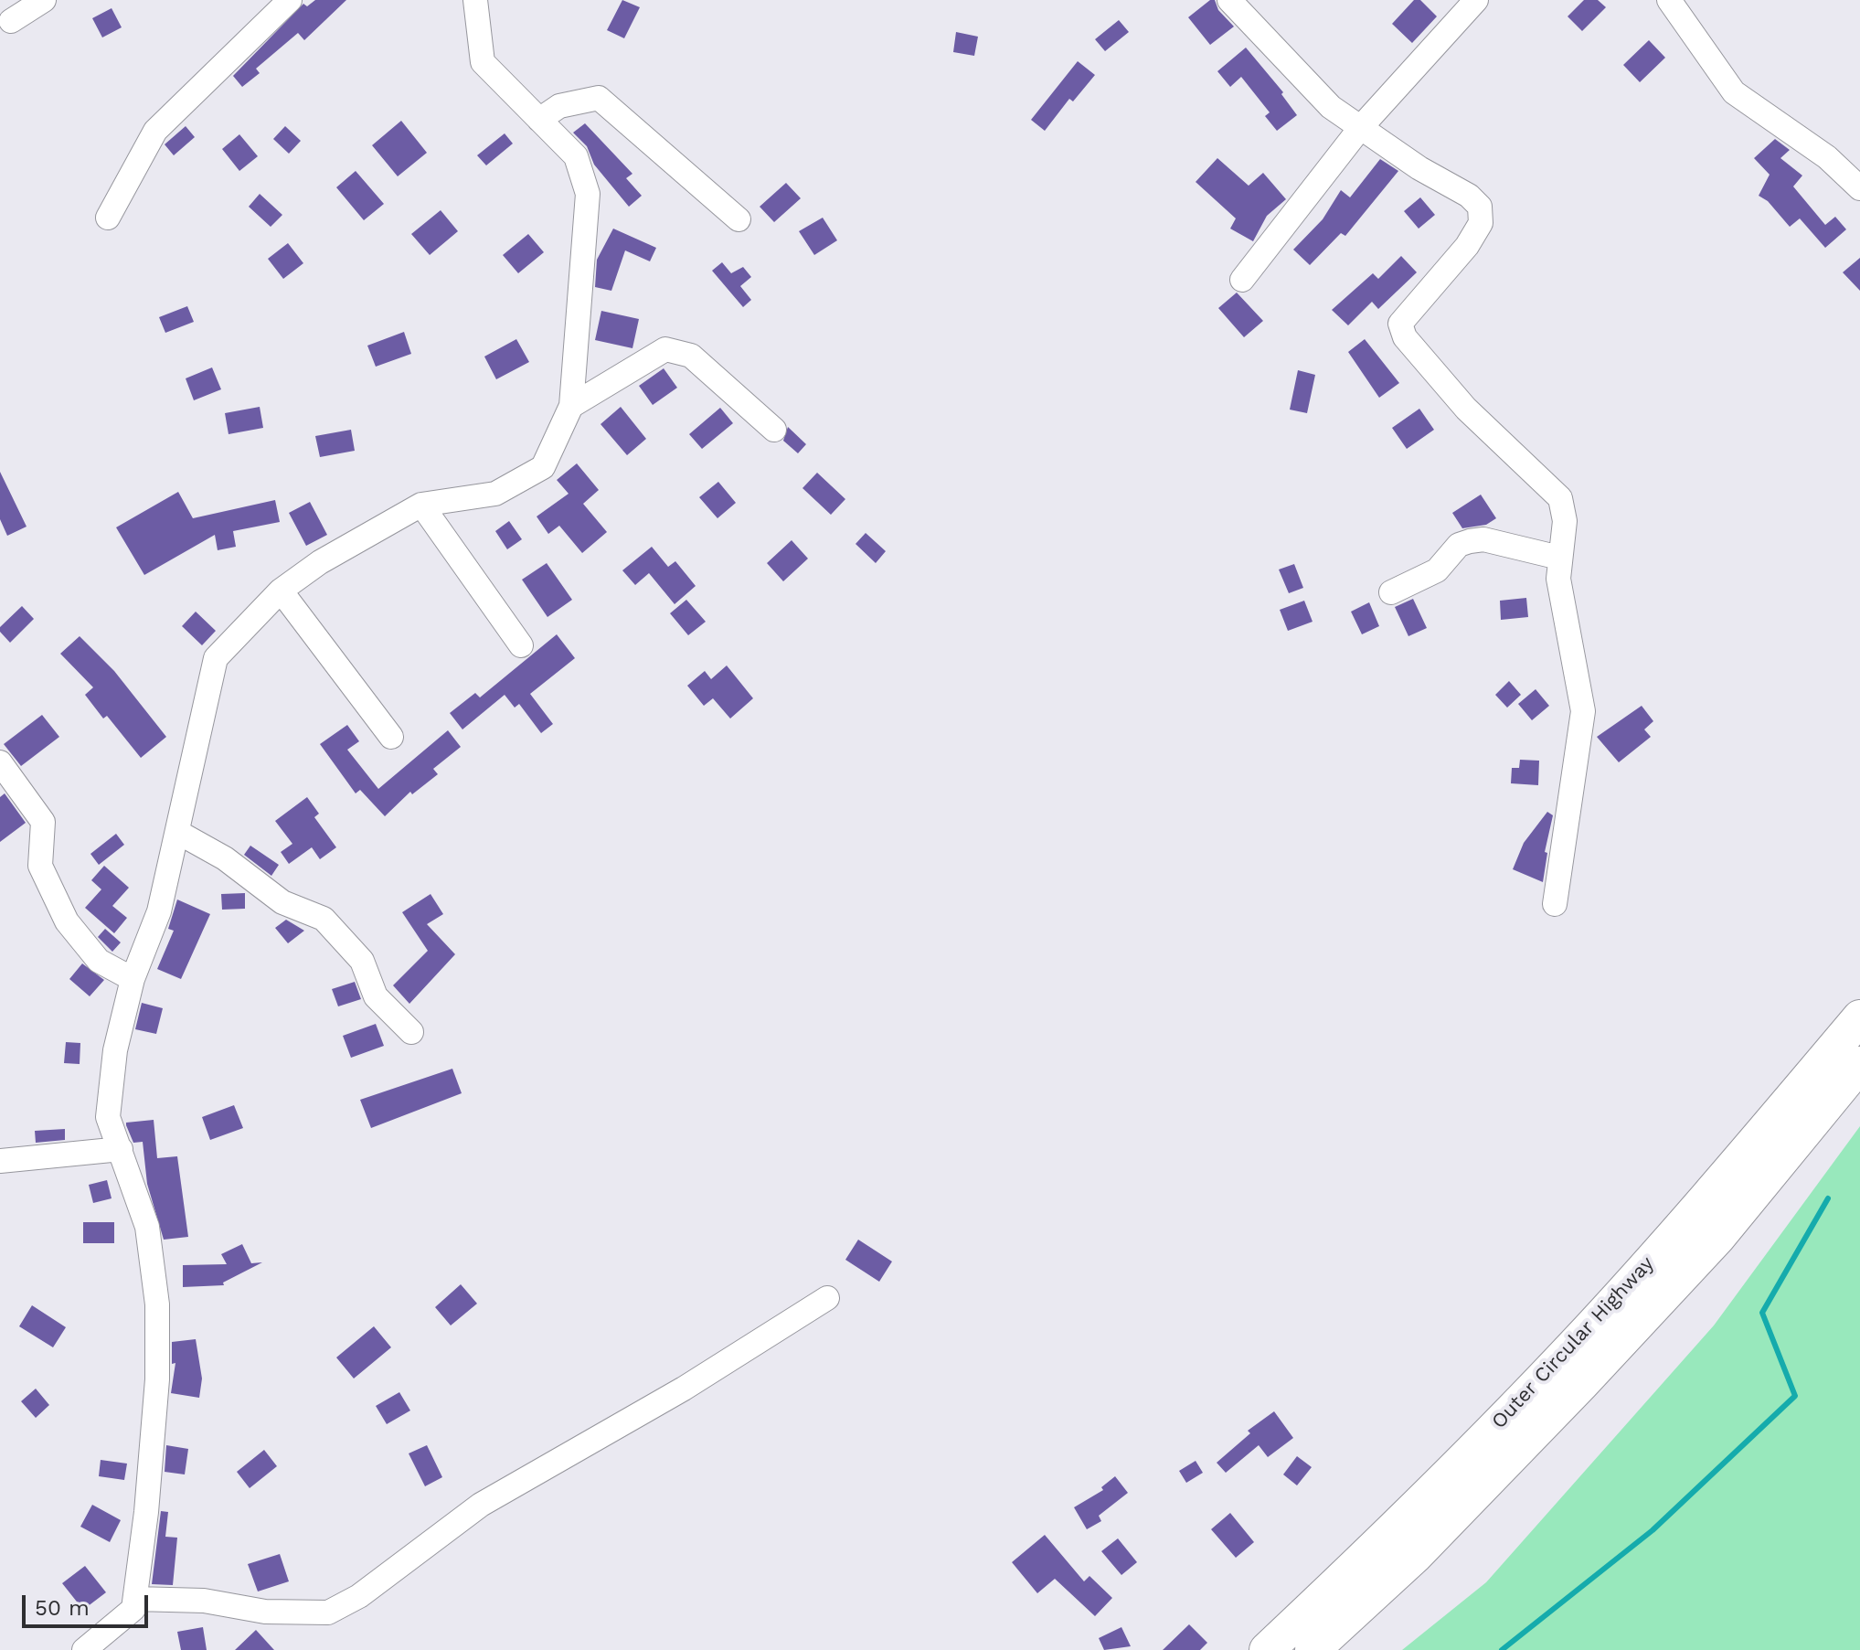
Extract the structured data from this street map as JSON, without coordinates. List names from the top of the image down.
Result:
{
  "streets": {
    "highway": ["Outer Circular Highway"]
  },
  "scale_bar": "50 m"
}
